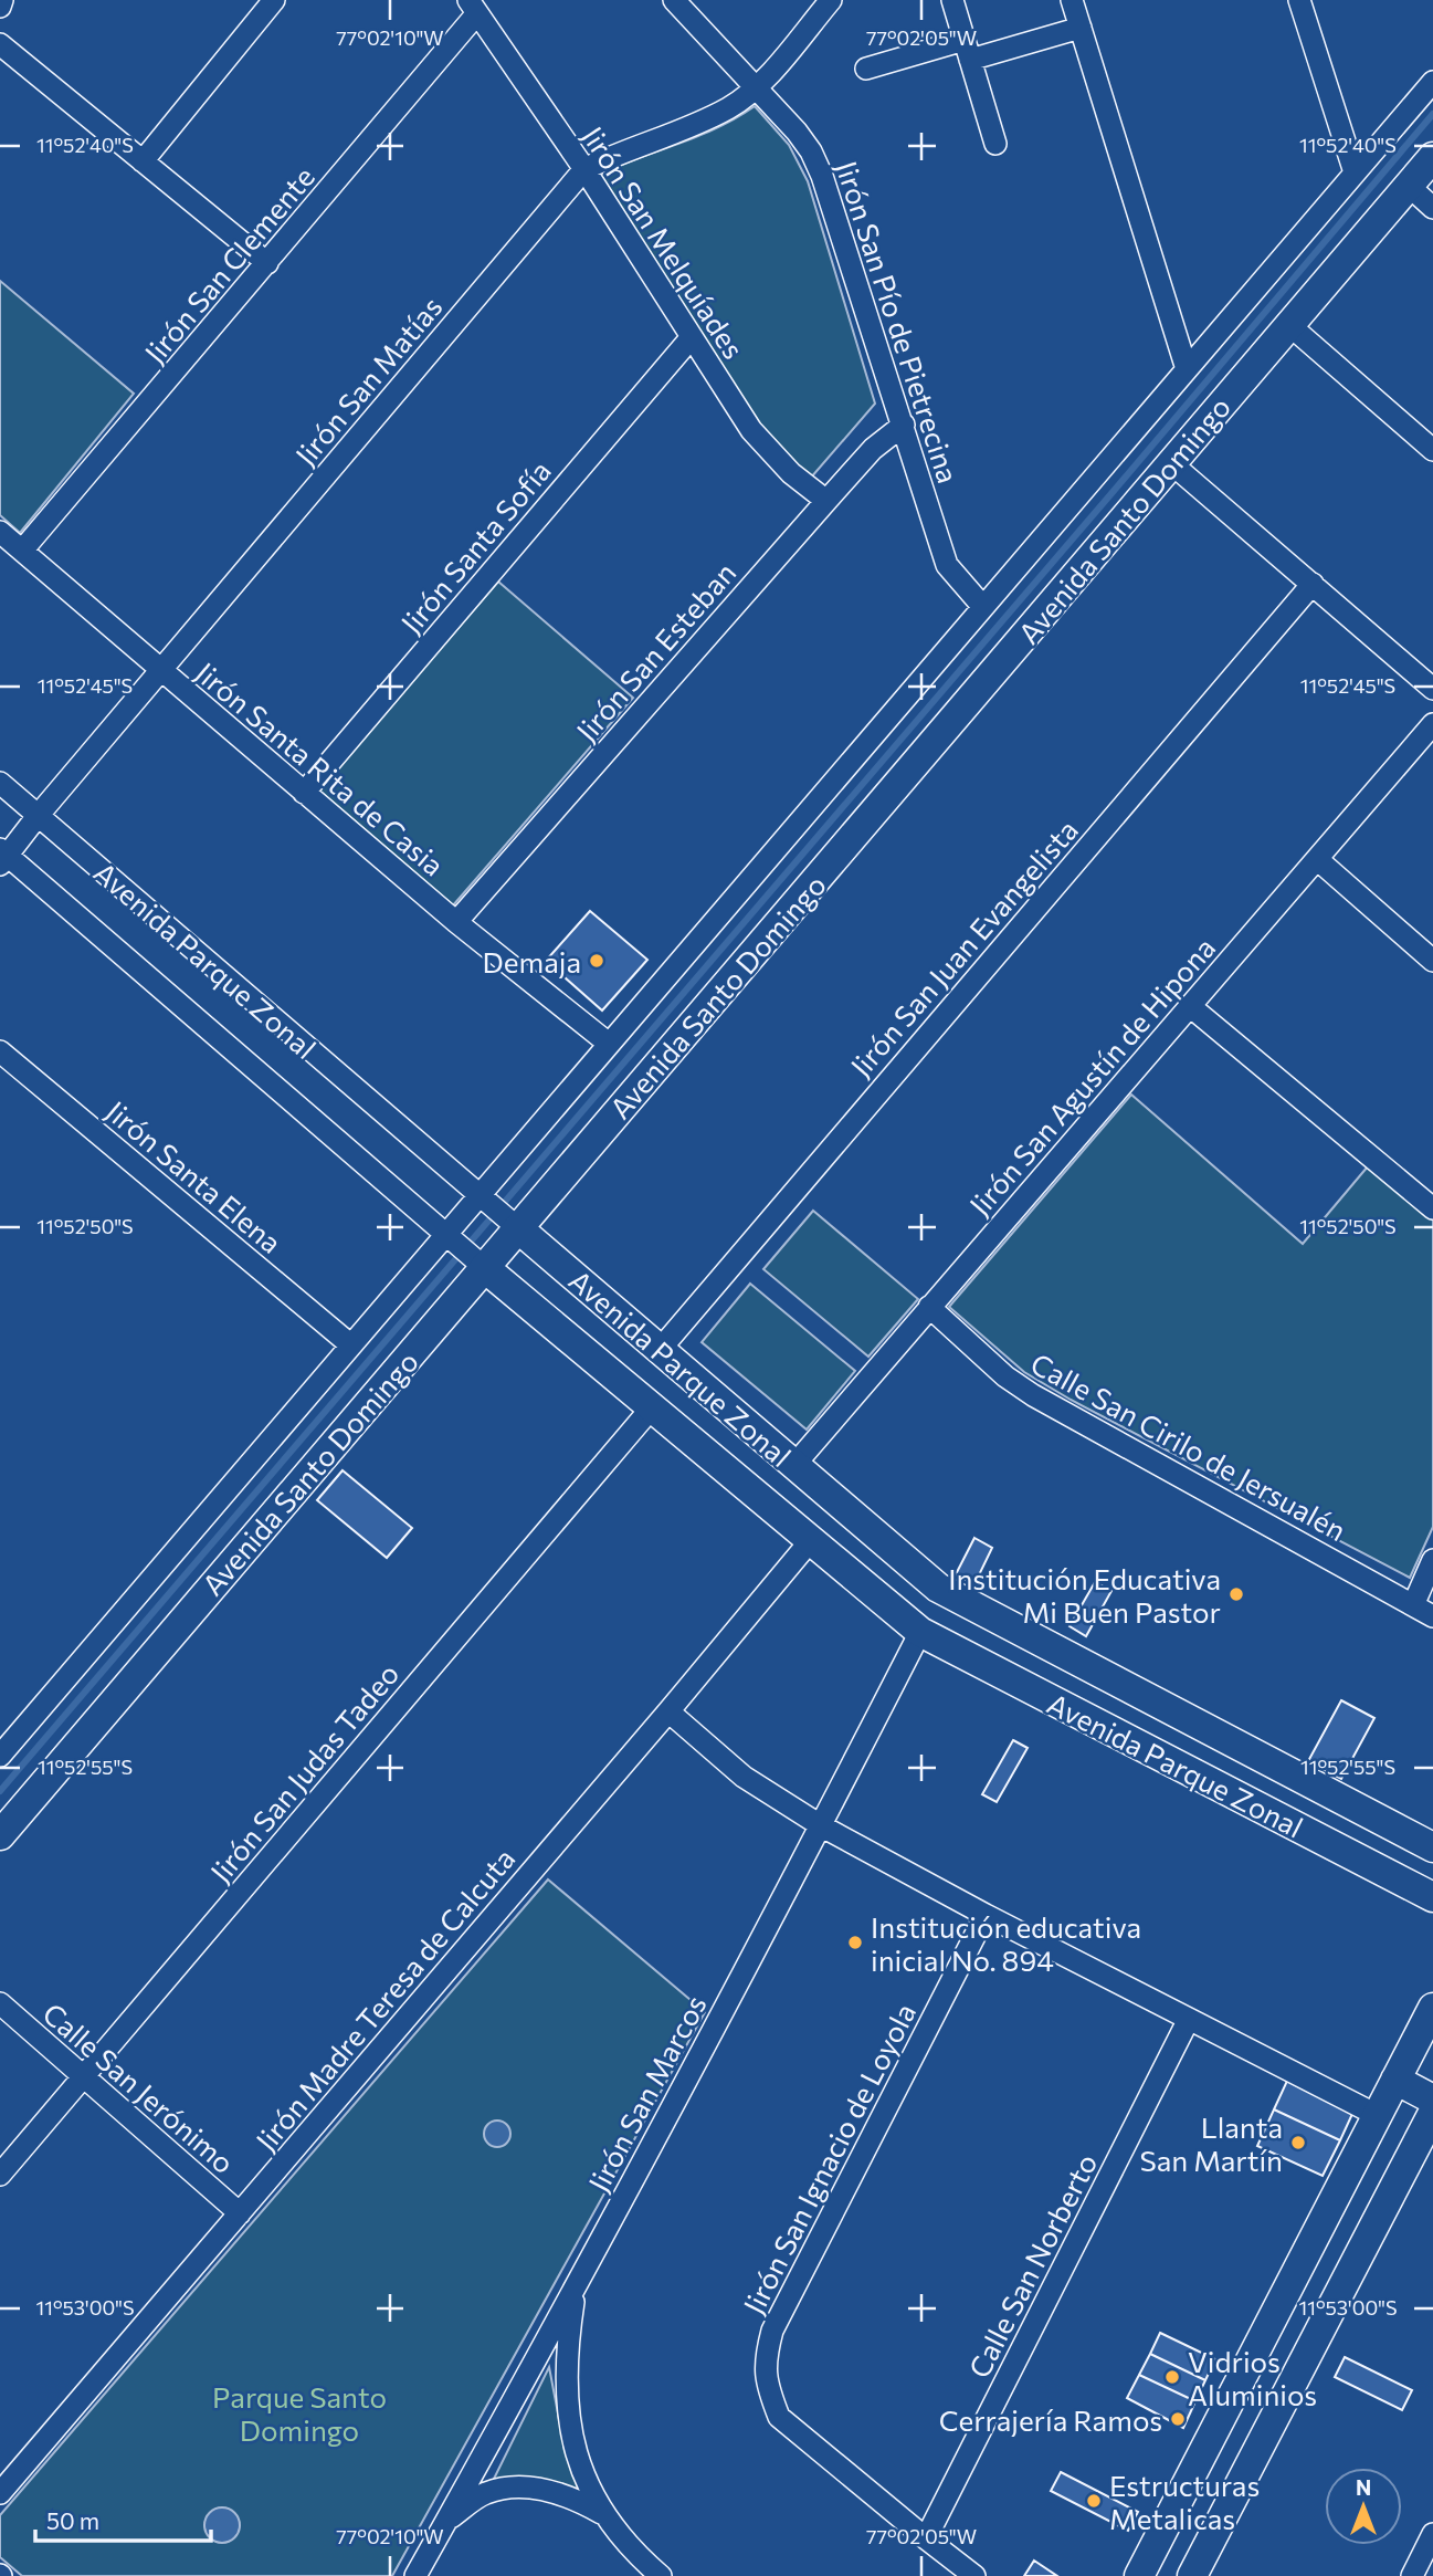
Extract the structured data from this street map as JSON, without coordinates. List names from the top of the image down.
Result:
{
  "streets": {
    "main road": ["Avenida Santo Domingo", "Avenida Parque Zonal"],
    "street": [
      "Jirón San Melquíades",
      "Jirón San Clemente",
      "Jirón San Pío de Pietrecina",
      "Jirón San Matías",
      "Jirón Santa Sofía",
      "Jirón San Esteban",
      "Jirón Santa Rita de Casia",
      "Jirón San Juan Evangelista",
      "Jirón San Agustín de Hipona",
      "Jirón Santa Elena",
      "Calle San Cirilo de Jersualén",
      "Jirón San Judas Tadeo",
      "Jirón Madre Teresa de Calcuta",
      "Calle San Jerónimo",
      "Jirón San Marcos",
      "Jirón San Ignacio de Loyola",
      "Calle San Norberto"
    ]
  },
  "crossings": [
    ["Jirón San Melquíades", "Jirón San Clemente"],
    ["Jirón San Melquíades", "Jirón San Matías"],
    ["Jirón San Melquíades", "Jirón Santa Sofía"],
    ["Jirón San Melquíades", "Jirón San Esteban"],
    ["Jirón San Clemente", "Jirón Santa Rita de Casia"],
    ["Jirón San Pío de Pietrecina", "Jirón San Matías"],
    ["Jirón San Pío de Pietrecina", "Avenida Santo Domingo"],
    ["Jirón San Pío de Pietrecina", "Jirón San Esteban"],
    ["Jirón San Matías", "Jirón Santa Rita de Casia"],
    ["Jirón San Matías", "Avenida Parque Zonal"],
    ["Avenida Santo Domingo", "Jirón Santa Rita de Casia"],
    ["Avenida Santo Domingo", "Avenida Parque Zonal"],
    ["Avenida Santo Domingo", "Jirón Santa Elena"],
    ["Jirón Santa Sofía", "Jirón Santa Rita de Casia"],
    ["Jirón San Esteban", "Jirón Santa Rita de Casia"],
    ["Jirón San Juan Evangelista", "Avenida Parque Zonal"],
    ["Avenida Parque Zonal", "Jirón San Agustín de Hipona"],
    ["Avenida Parque Zonal", "Jirón San Judas Tadeo"],
    ["Avenida Parque Zonal", "Jirón Madre Teresa de Calcuta"],
    ["Avenida Parque Zonal", "Jirón San Marcos"],
    ["Jirón San Agustín de Hipona", "Calle San Cirilo de Jersualén"],
    ["Jirón San Judas Tadeo", "Calle San Jerónimo"],
    ["Jirón Madre Teresa de Calcuta", "Calle San Jerónimo"],
    ["Jirón San Ignacio de Loyola", "Calle San Norberto"]
  ],
  "parks": ["Parque Santo Domingo"],
  "places": [
    "Demaja",
    "Institución Educativa Mi Buen Pastor",
    "Institución educativa inicial No. 894",
    "Llanta San Martín",
    "Vidrios Aluminios",
    "Cerrajería Ramos",
    "Estructuras Metalicas"
  ],
  "scale_bar": "50 m",
  "north": "top",
  "coordinates": [
    "77°02'10\"W",
    "77°02'05\"W",
    "11°52'40\"S",
    "11°52'45\"S",
    "11°52'50\"S",
    "11°52'55\"S",
    "11°53'00\"S"
  ]
}
